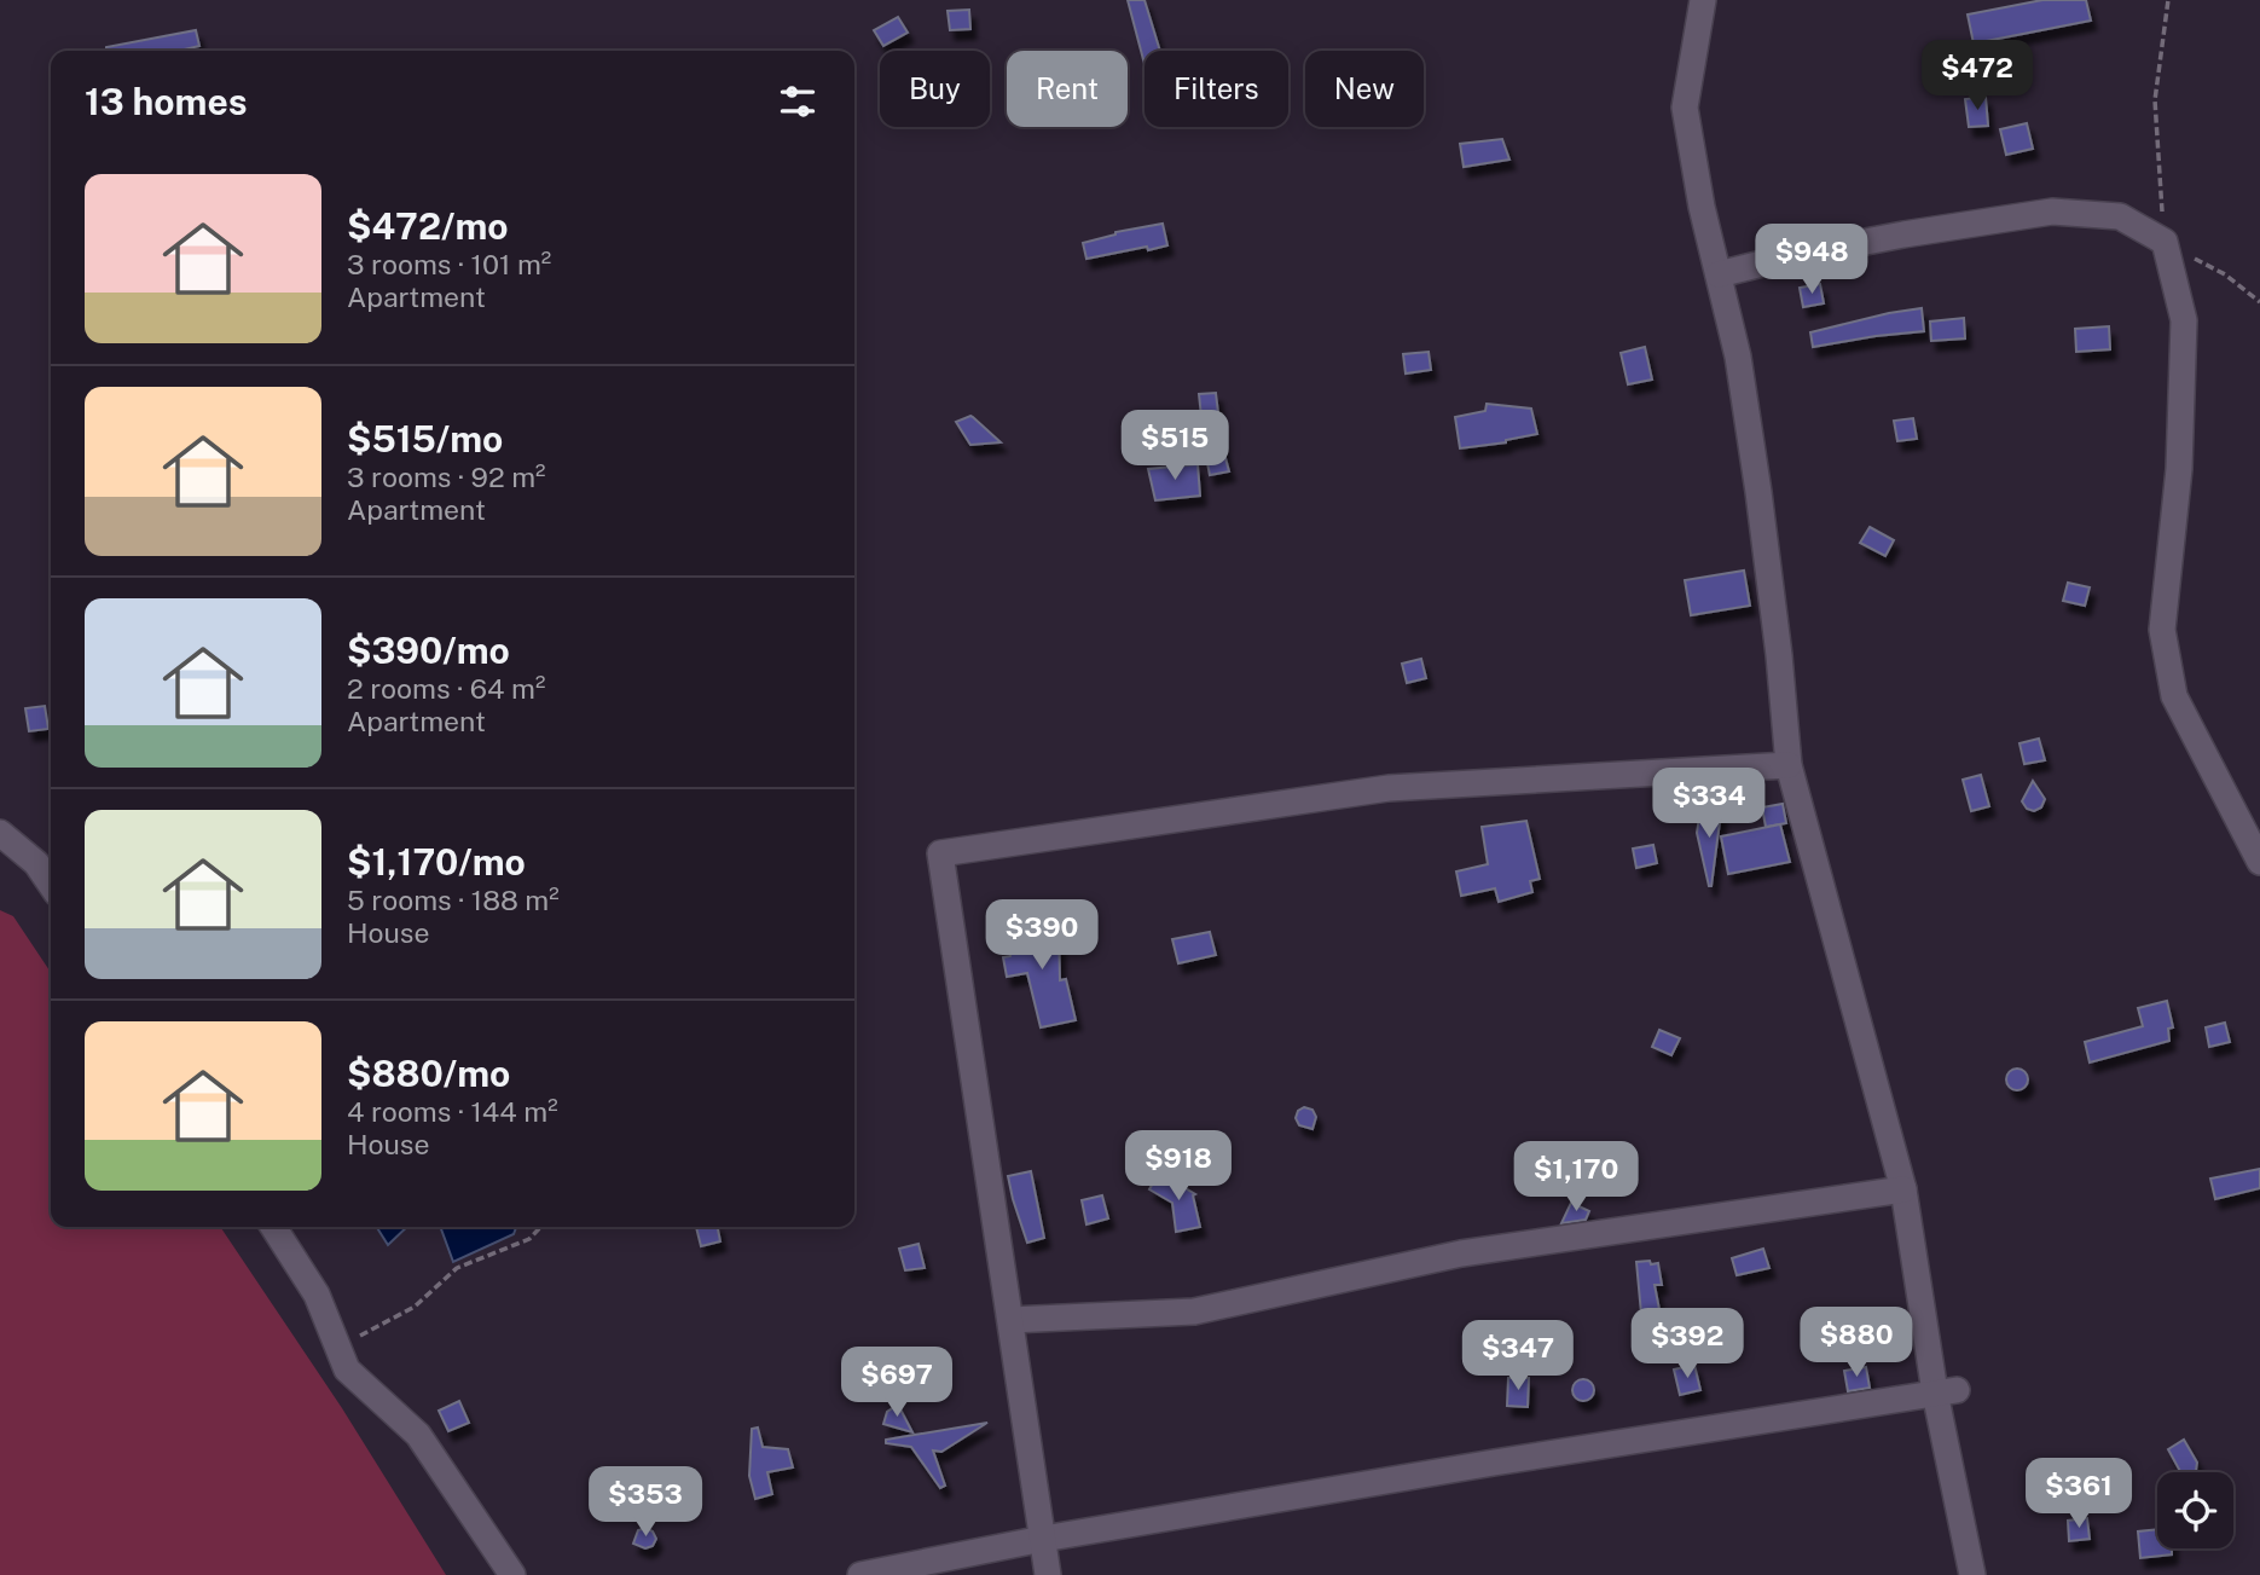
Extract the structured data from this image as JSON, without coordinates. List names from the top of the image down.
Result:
{
  "page": {
    "price": [
      "$472",
      "$948",
      "$515",
      "$334",
      "$390",
      "$918",
      "$1,170",
      "$880",
      "$392",
      "$347",
      "$697",
      "$361",
      "$353"
    ],
    "chip": [
      "Buy",
      "Rent",
      "Filters",
      "New"
    ],
    "heading": "13 homes",
    "list": [
      {
        "name": "$472/mo",
        "note": "3 rooms · 101 m² · Apartment"
      },
      {
        "name": "$515/mo",
        "note": "3 rooms · 92 m² · Apartment"
      },
      {
        "name": "$390/mo",
        "note": "2 rooms · 64 m² · Apartment"
      },
      {
        "name": "$1,170/mo",
        "note": "5 rooms · 188 m² · House"
      },
      {
        "name": "$880/mo",
        "note": "4 rooms · 144 m² · House"
      }
    ]
  }
}
